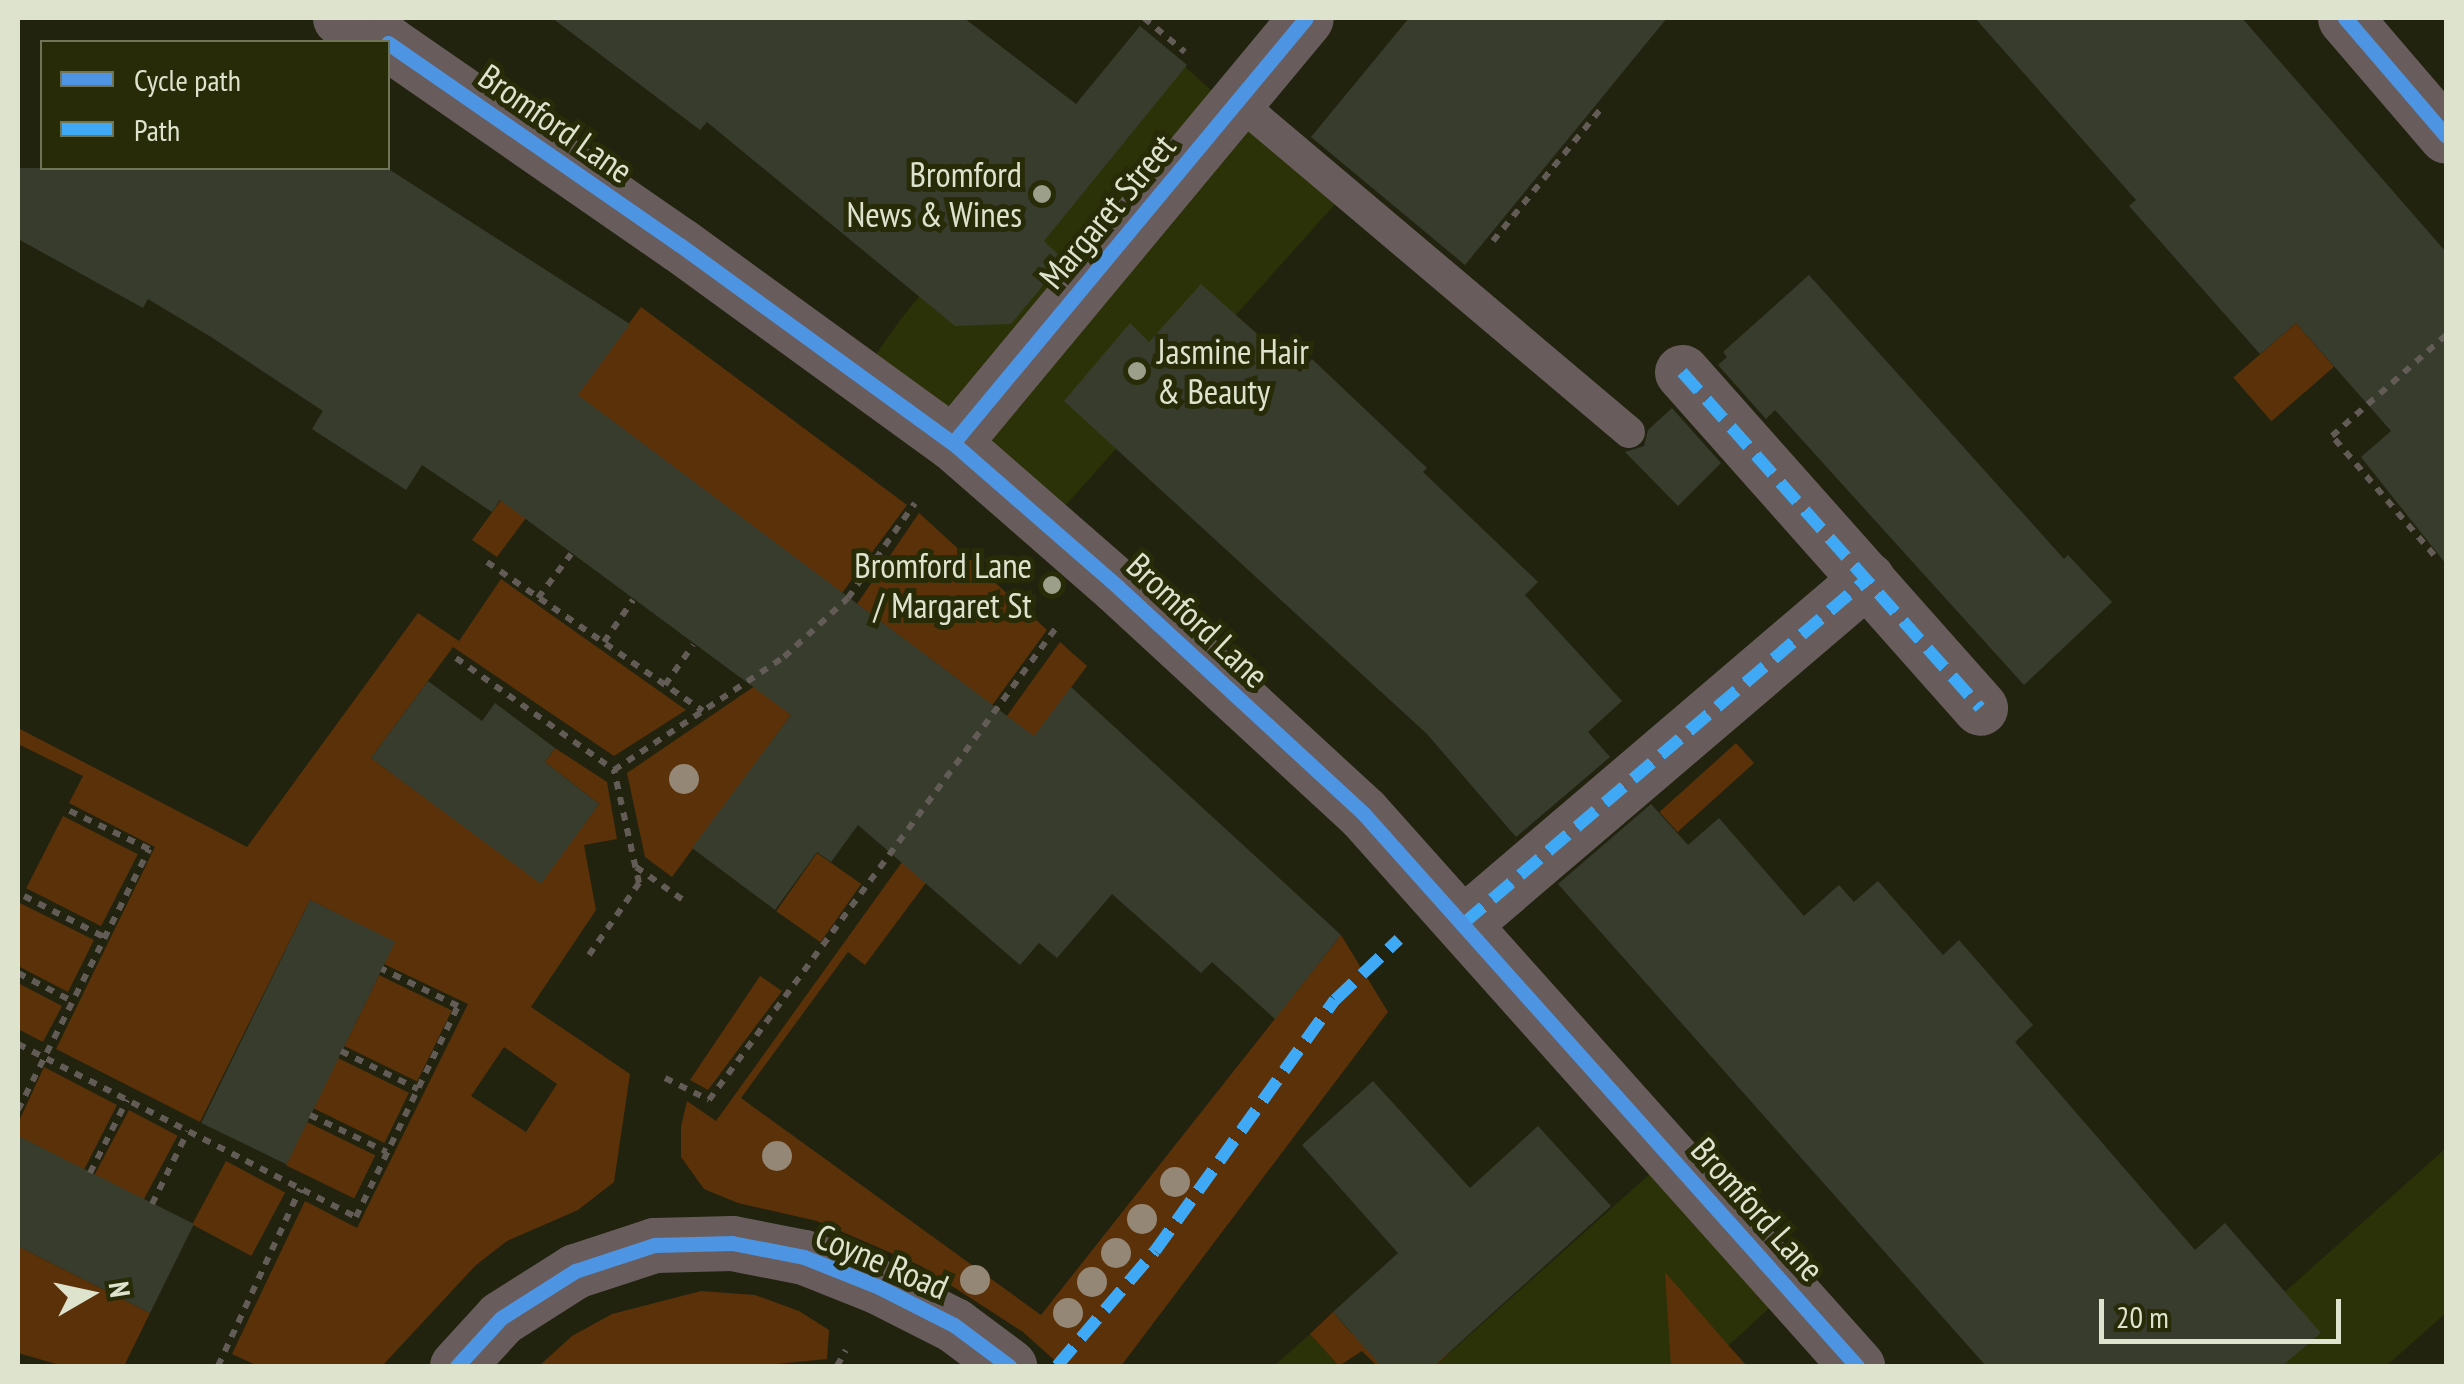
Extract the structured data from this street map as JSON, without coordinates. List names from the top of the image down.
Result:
{
  "streets": {
    "street": ["Bromford Lane", "Margaret Street", "Coyne Road"]
  },
  "crossings": [
    ["Bromford Lane", "Margaret Street"]
  ],
  "places": ["Bromford News & Wines", "Jasmine Hair & Beauty", "Bromford Lane / Margaret St"],
  "legend": ["Cycle path", "Path"],
  "scale_bar": "20 m",
  "north": "right"
}
